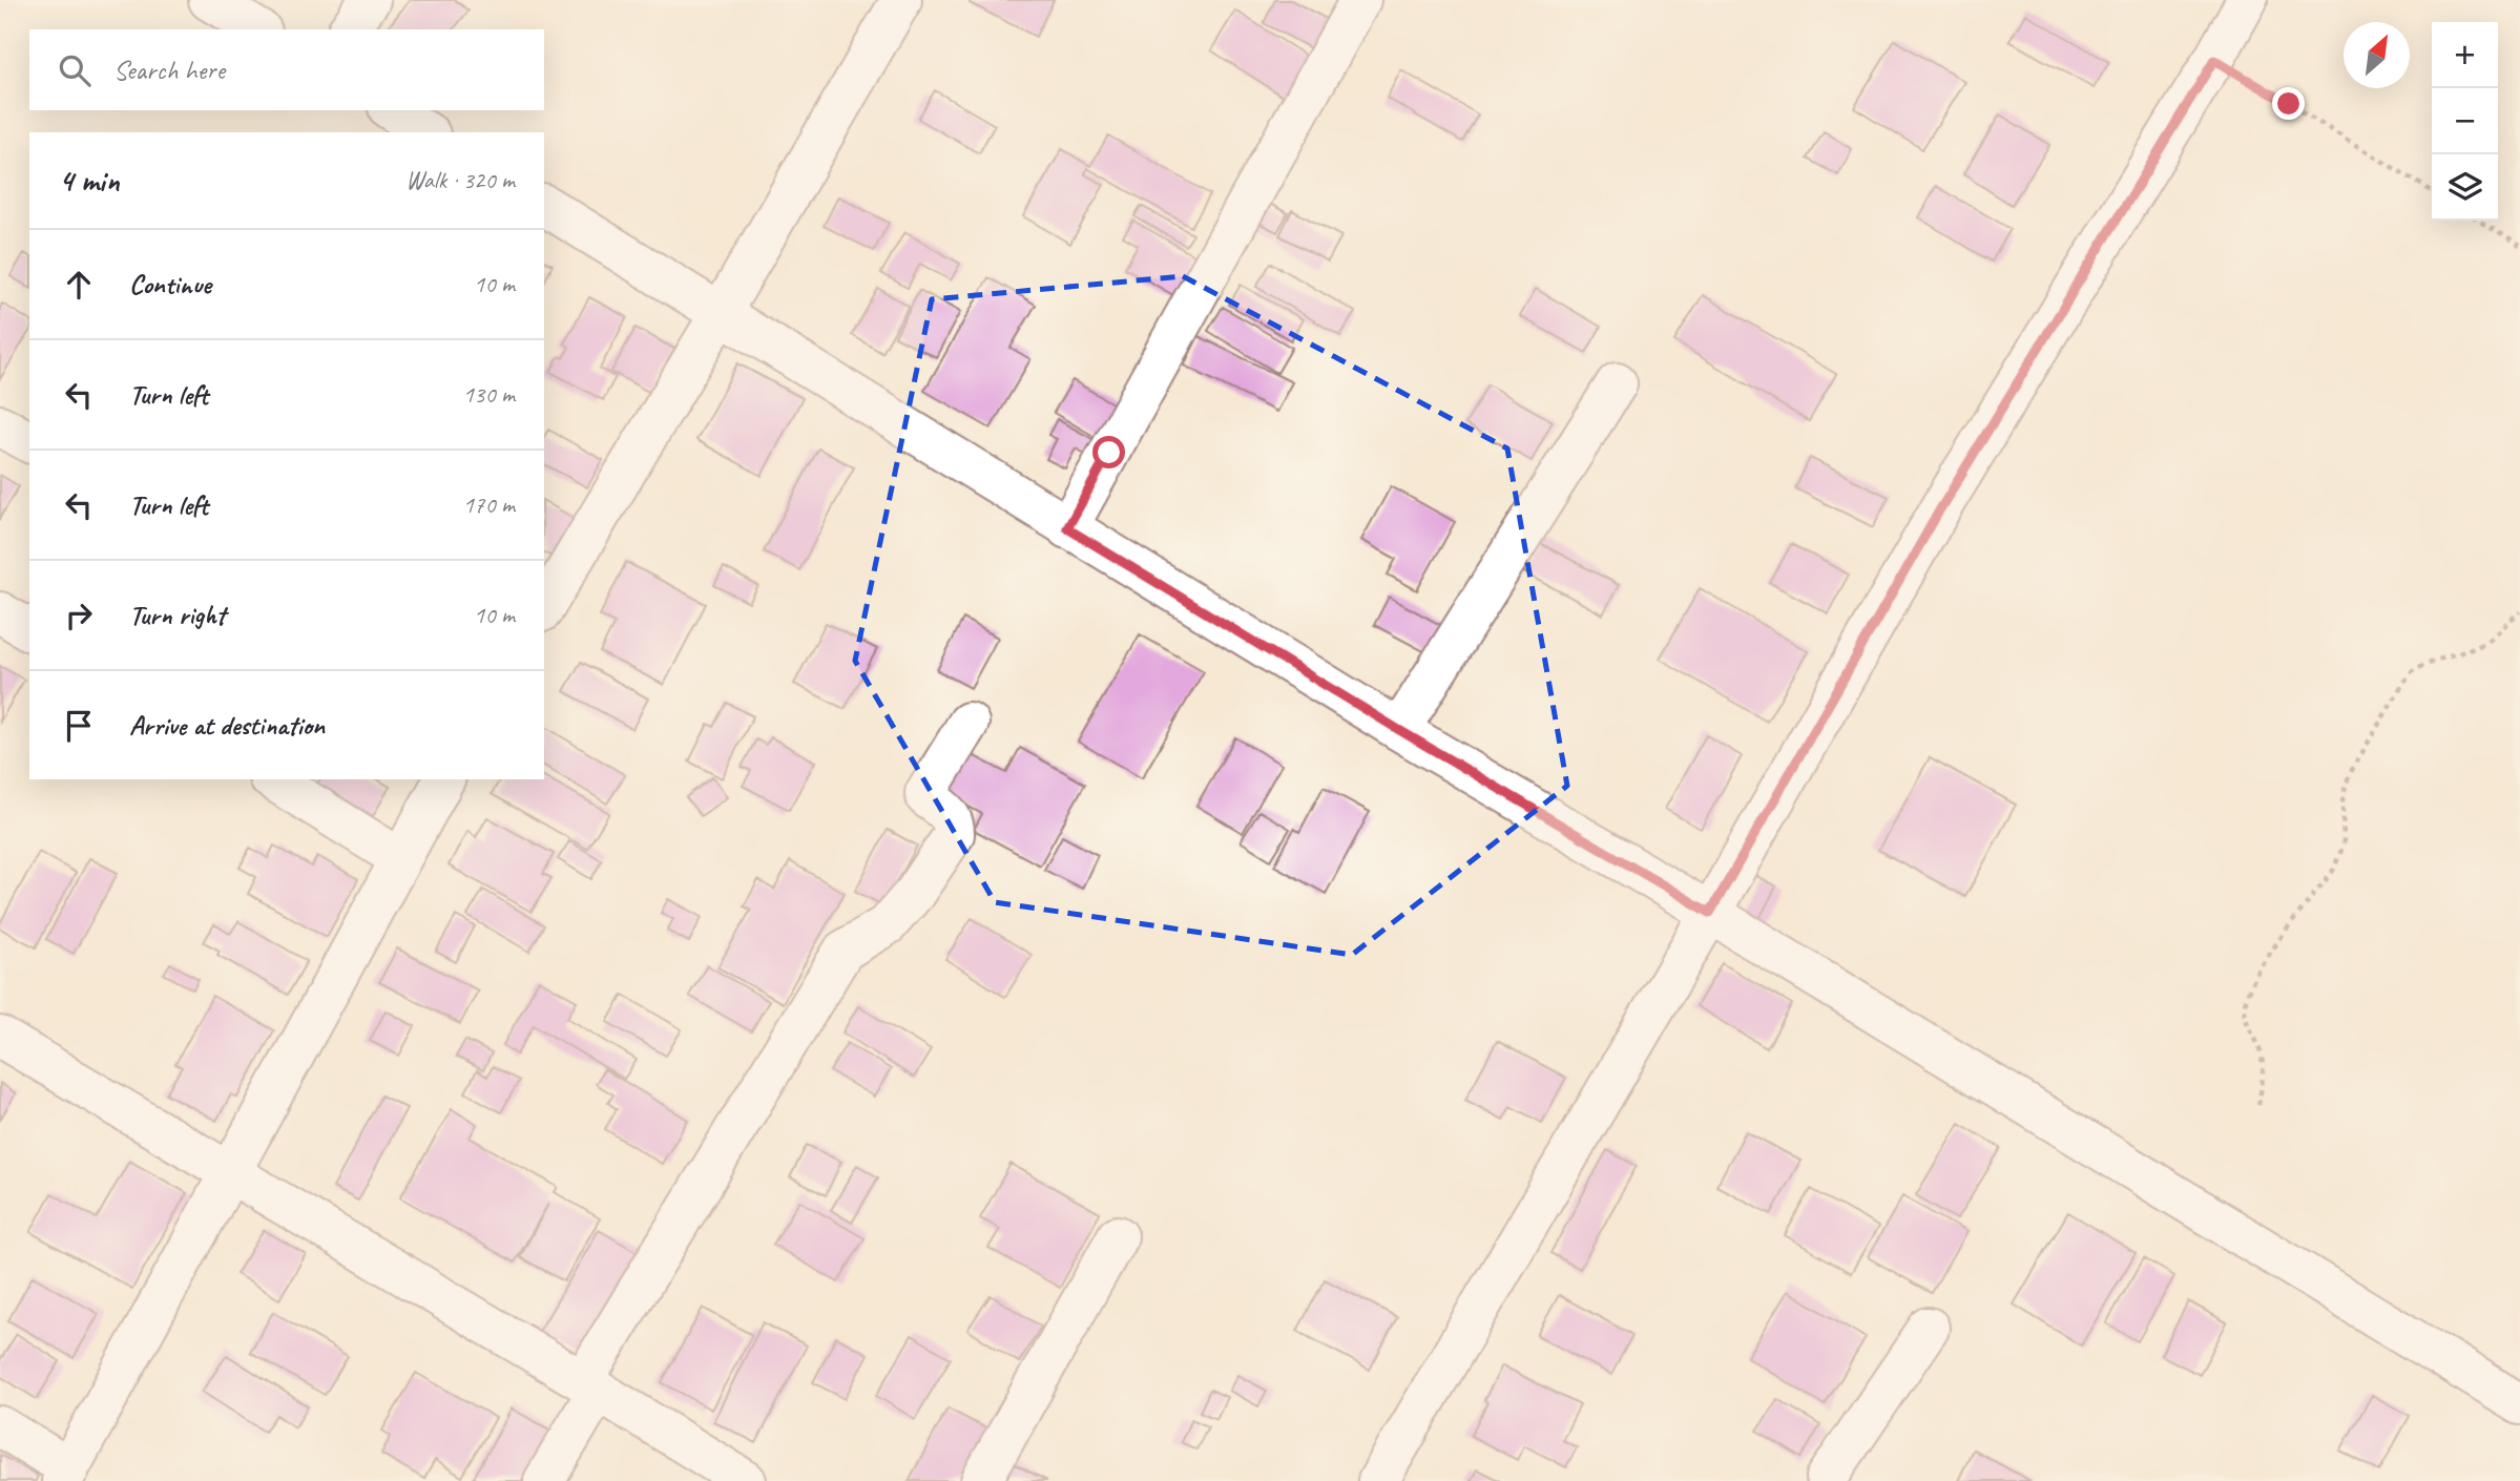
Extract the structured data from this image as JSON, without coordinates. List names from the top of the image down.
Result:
{
  "north": "top right",
  "page": {
    "map_buttons": ["+", "−"],
    "search": "Search here",
    "heading": ["4 min", "Walk · 320 m"],
    "list": [
      ["Continue", "10 m"],
      ["Turn left", "130 m"],
      ["Turn left", "170 m"],
      ["Turn right", "10 m"],
      "Arrive at destination"
    ]
  }
}
